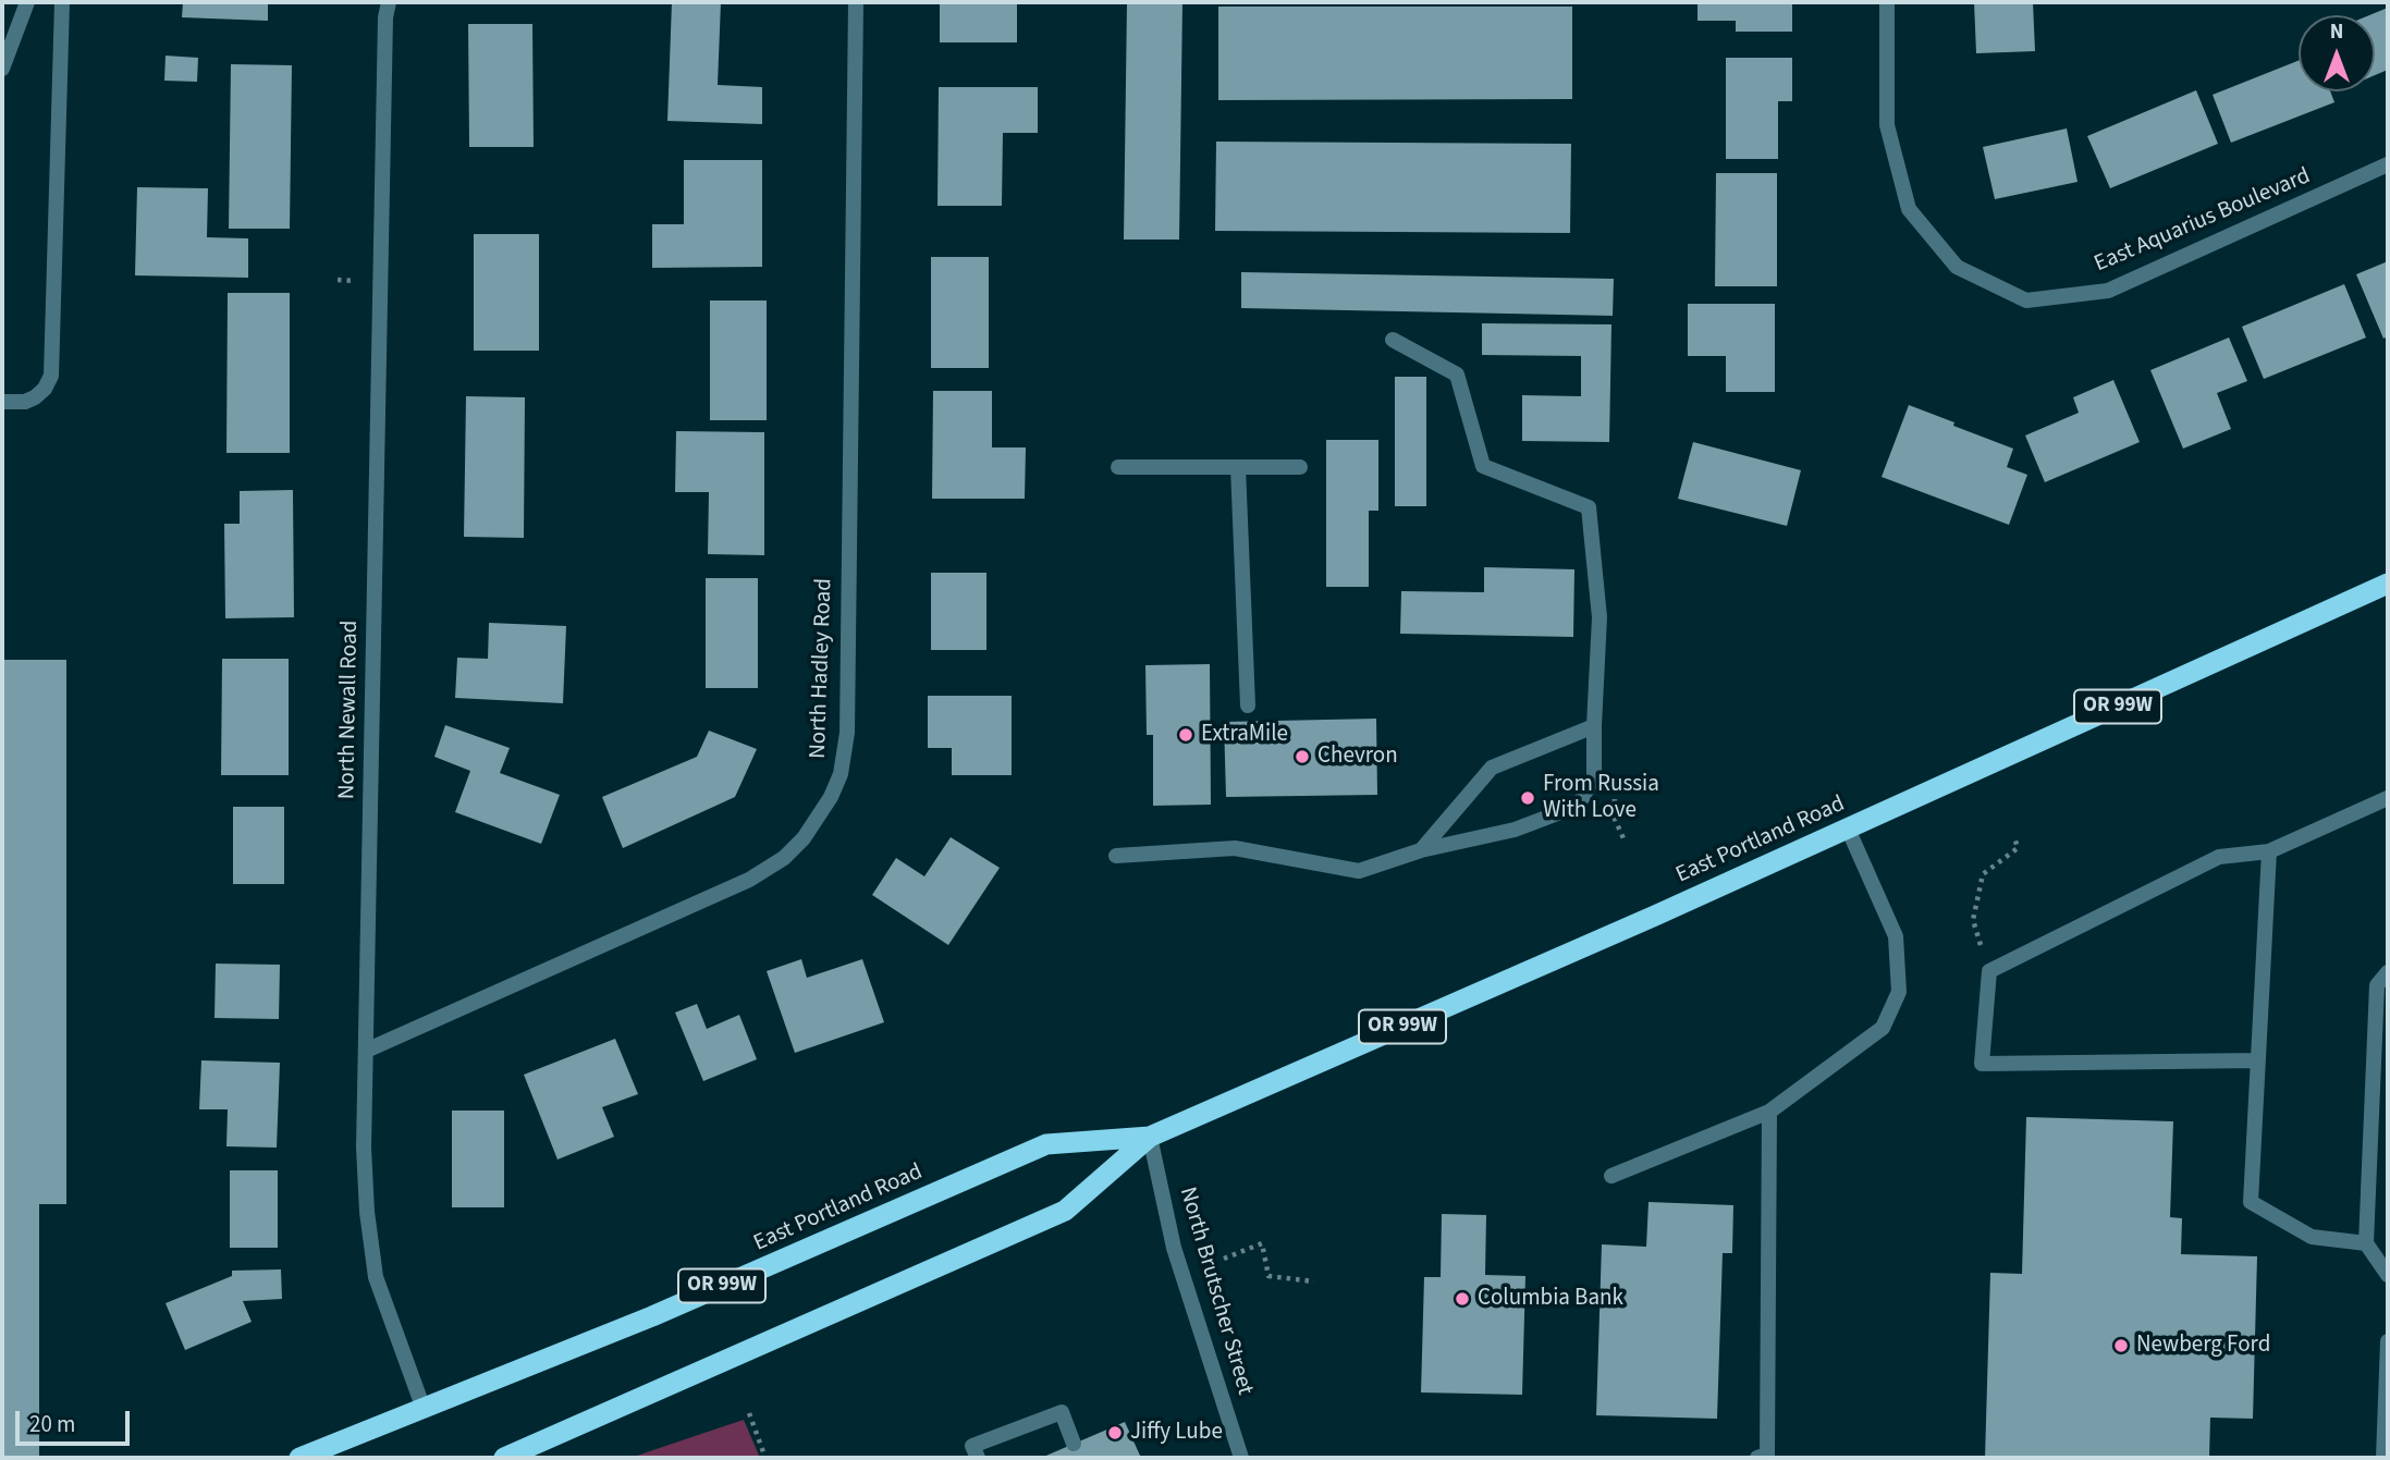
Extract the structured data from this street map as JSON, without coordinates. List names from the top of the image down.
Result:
{
  "streets": {
    "highway": ["OR 99W", "East Portland Road"],
    "street": [
      "East Aquarius Boulevard",
      "North Hadley Road",
      "North Newall Road",
      "North Brutscher Street"
    ]
  },
  "crossings": [
    ["North Hadley Road", "North Newall Road"],
    ["North Newall Road", "East Portland Road"],
    ["East Portland Road", "North Brutscher Street"]
  ],
  "places": [
    "ExtraMile",
    "Chevron",
    "From Russia With Love",
    "Columbia Bank",
    "Newberg Ford",
    "Jiffy Lube"
  ],
  "scale_bar": "20 m",
  "north": "top"
}
